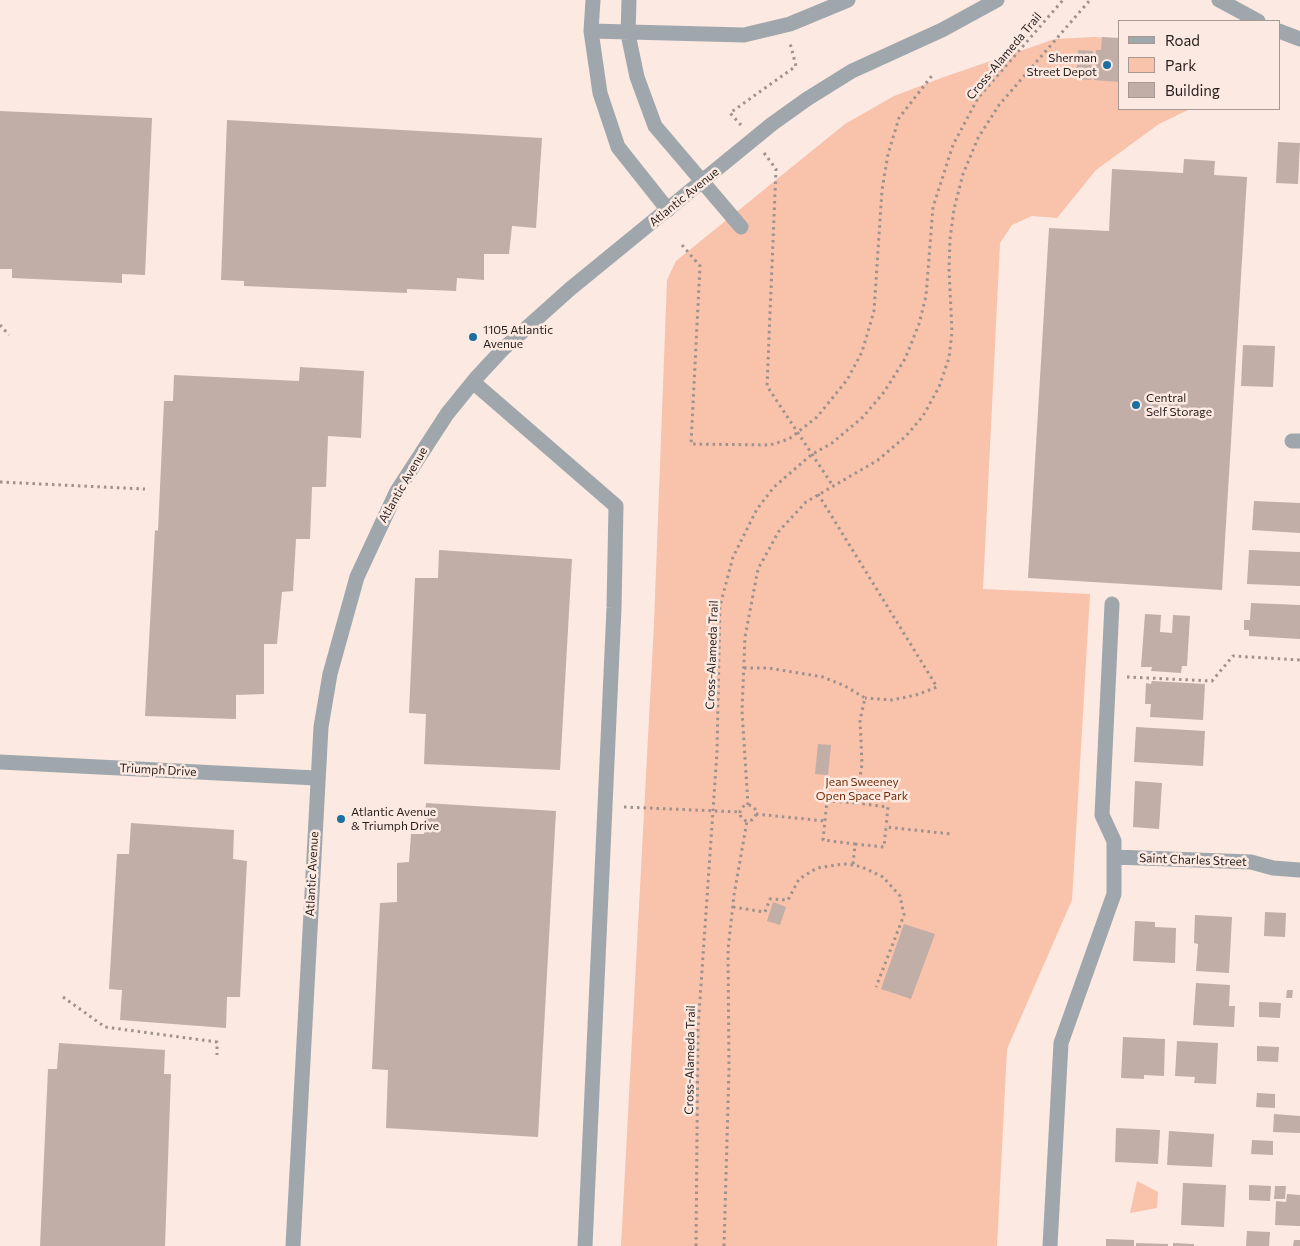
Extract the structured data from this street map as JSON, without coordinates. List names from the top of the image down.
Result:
{
  "streets": {
    "street": ["Atlantic Avenue", "Triumph Drive", "Saint Charles Street"],
    "path": ["Cross-Alameda Trail"]
  },
  "crossings": [
    ["Atlantic Avenue", "Triumph Drive"]
  ],
  "parks": ["Jean Sweeney Open Space Park"],
  "places": [
    "Sherman Street Depot",
    "1105 Atlantic Avenue",
    "Central Self Storage",
    "Atlantic Avenue & Triumph Drive"
  ],
  "legend": ["Road", "Park", "Building"]
}
